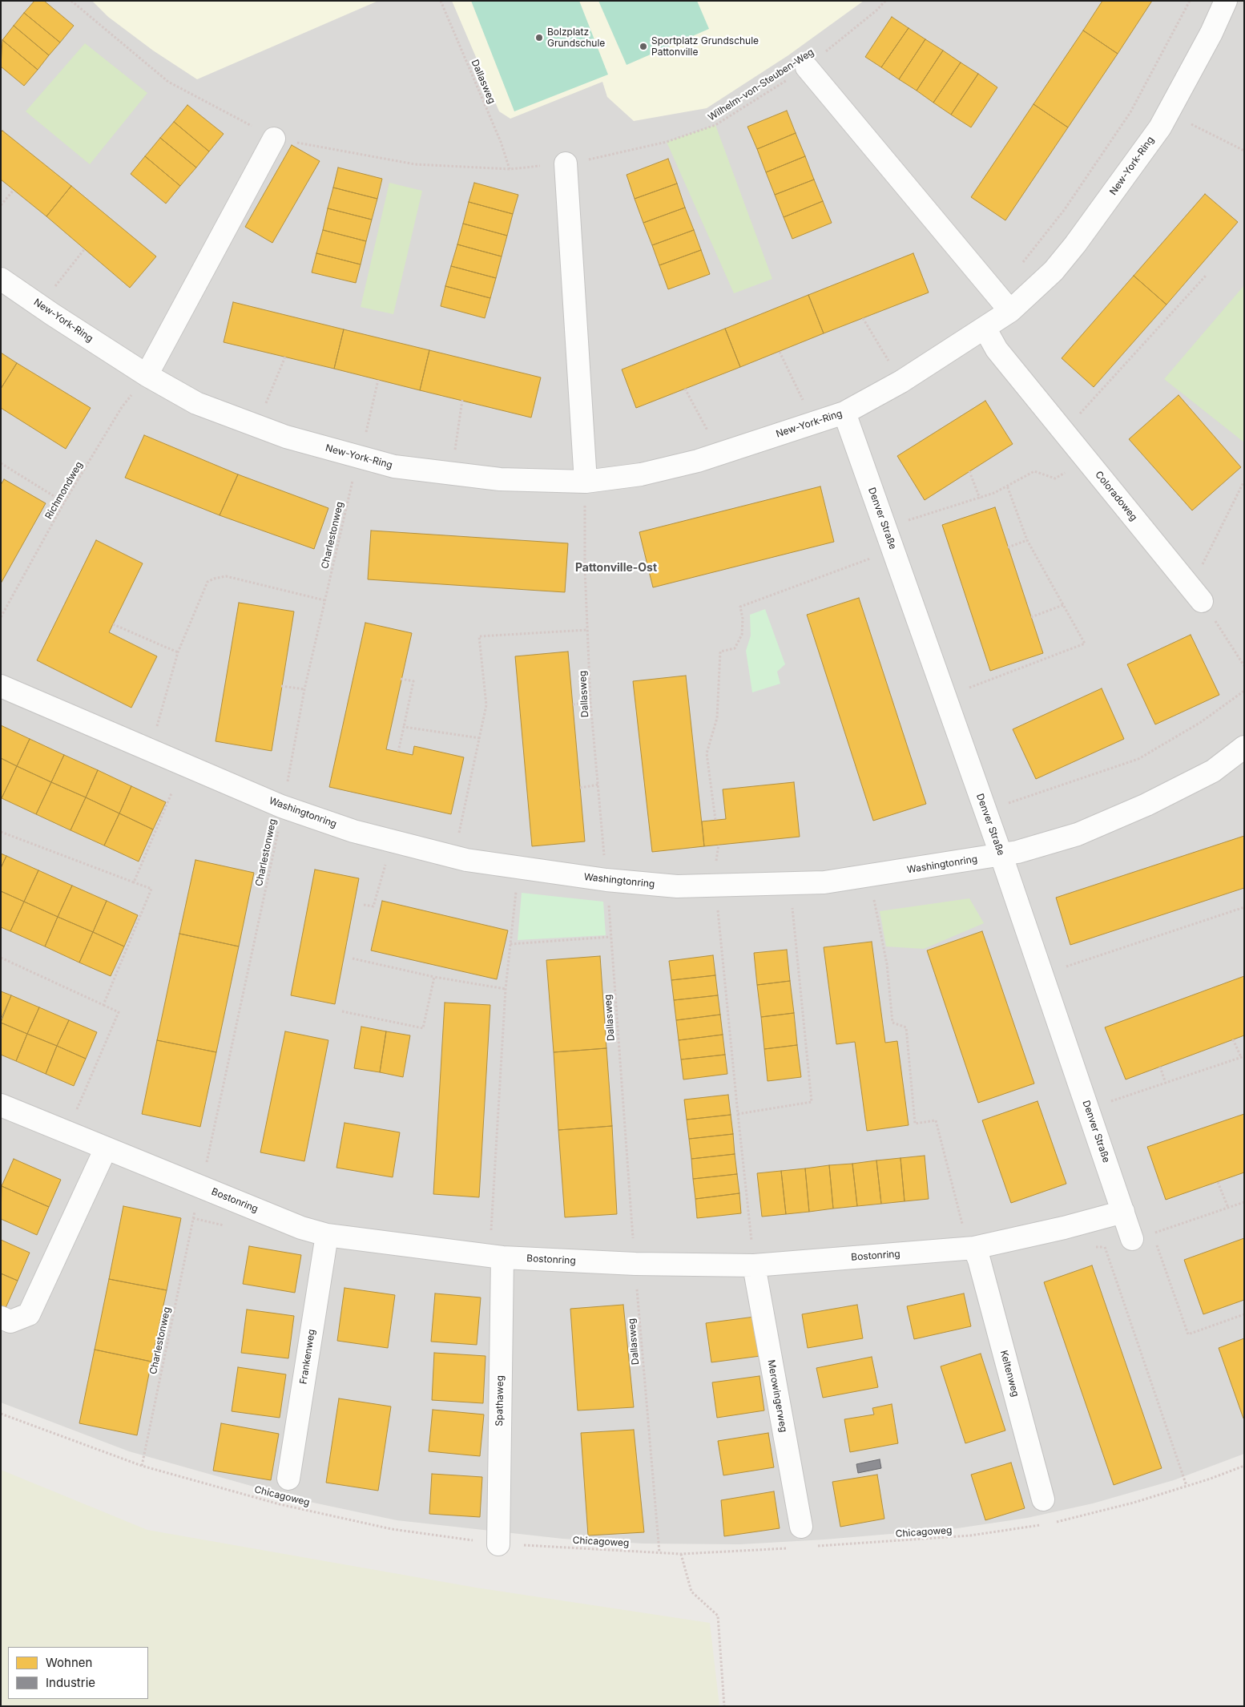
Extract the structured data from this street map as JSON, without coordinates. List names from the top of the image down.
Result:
{
  "streets": {
    "street": [
      "New-York-Ring",
      "Coloradoweg",
      "Denver Straße",
      "Washingtonring",
      "Bostonring",
      "Frankenweg",
      "Keltenweg",
      "Merowingerweg",
      "Spathaweg"
    ],
    "path": [
      "Dallasweg",
      "Wilhelm-von-Steuben-Weg",
      "Richmondweg",
      "Charlestonweg",
      "Chicagoweg"
    ]
  },
  "crossings": [
    ["Dallasweg", "Wilhelm-von-Steuben-Weg"],
    ["Dallasweg", "New-York-Ring"],
    ["Dallasweg", "Washingtonring"],
    ["Dallasweg", "Bostonring"],
    ["Dallasweg", "Chicagoweg"],
    ["New-York-Ring", "Richmondweg"],
    ["New-York-Ring", "Coloradoweg"],
    ["New-York-Ring", "Denver Straße"],
    ["New-York-Ring", "Charlestonweg"],
    ["Denver Straße", "Washingtonring"],
    ["Denver Straße", "Bostonring"],
    ["Charlestonweg", "Washingtonring"],
    ["Charlestonweg", "Chicagoweg"],
    ["Bostonring", "Frankenweg"],
    ["Bostonring", "Keltenweg"],
    ["Bostonring", "Merowingerweg"],
    ["Bostonring", "Spathaweg"],
    ["Spathaweg", "Chicagoweg"]
  ],
  "districts": ["Pattonville-Ost"],
  "places": ["Bolzplatz Grundschule", "Sportplatz Grundschule Pattonville"],
  "legend": ["Wohnen", "Industrie"]
}
